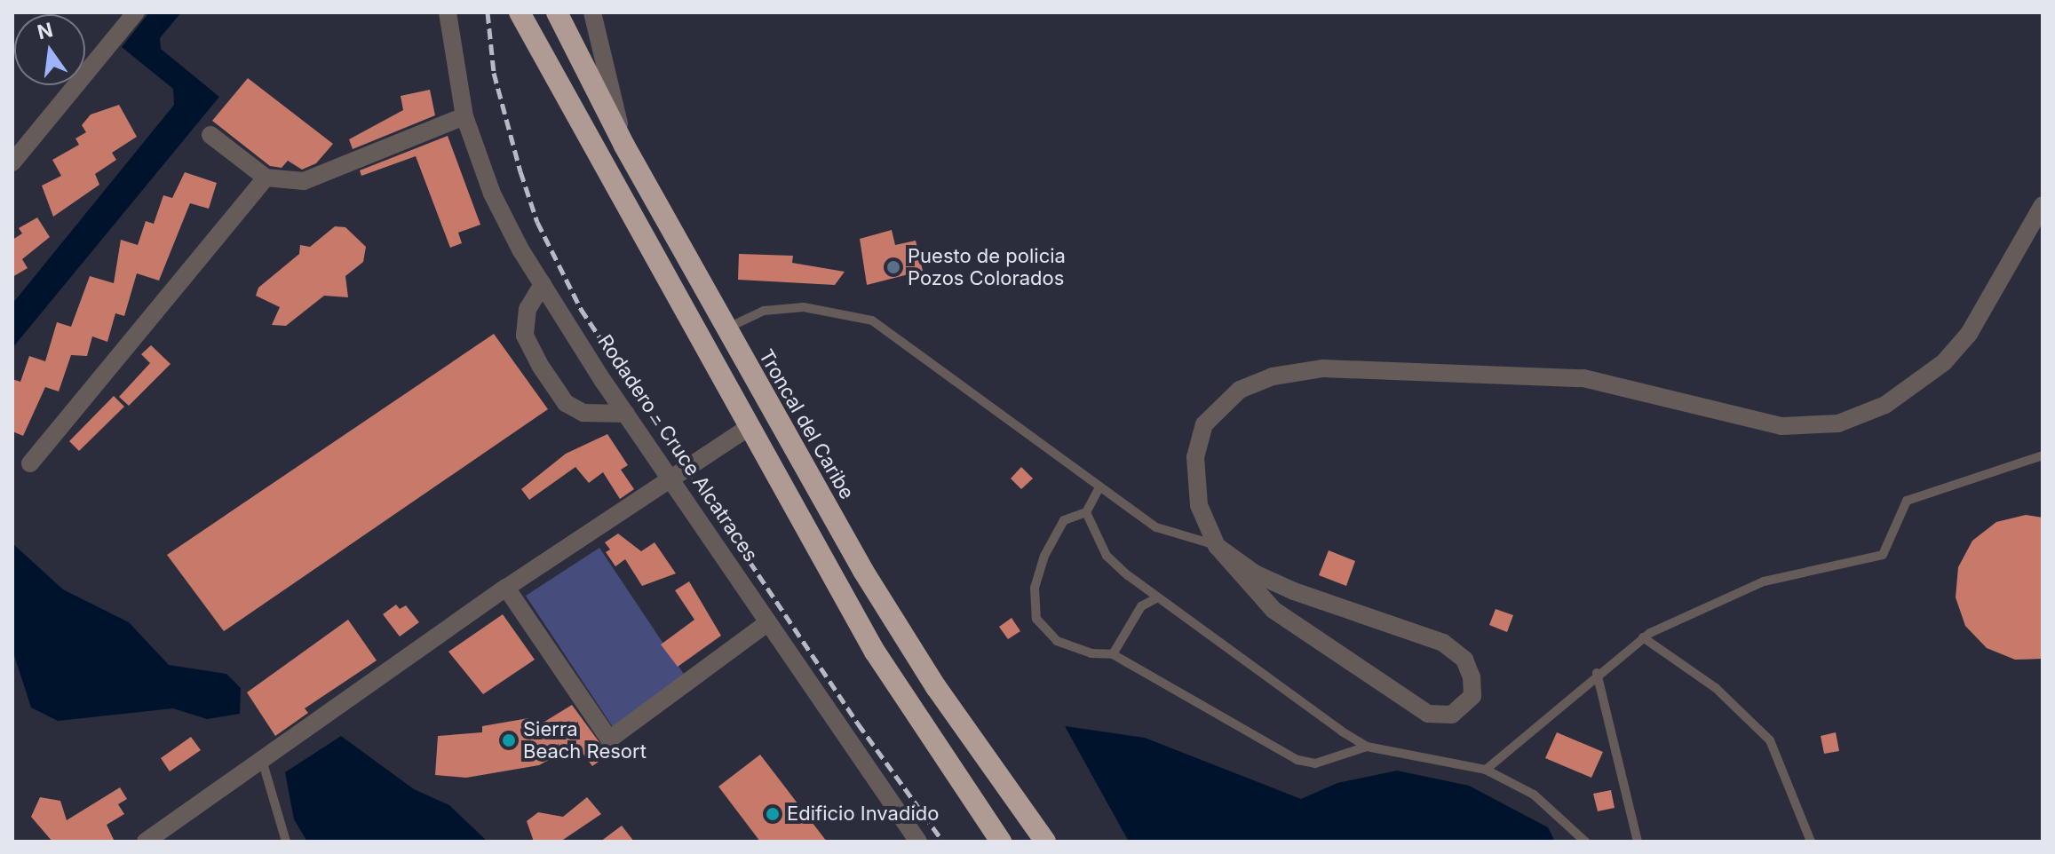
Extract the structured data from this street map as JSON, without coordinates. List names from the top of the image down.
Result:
{
  "streets": {
    "highway": ["Troncal del Caribe"],
    "street": ["Rodadero - Cruce Alcatraces"]
  },
  "places": ["Puesto de policia Pozos Colorados", "Sierra Beach Resort", "Edificio Invadido"],
  "north": "top"
}
